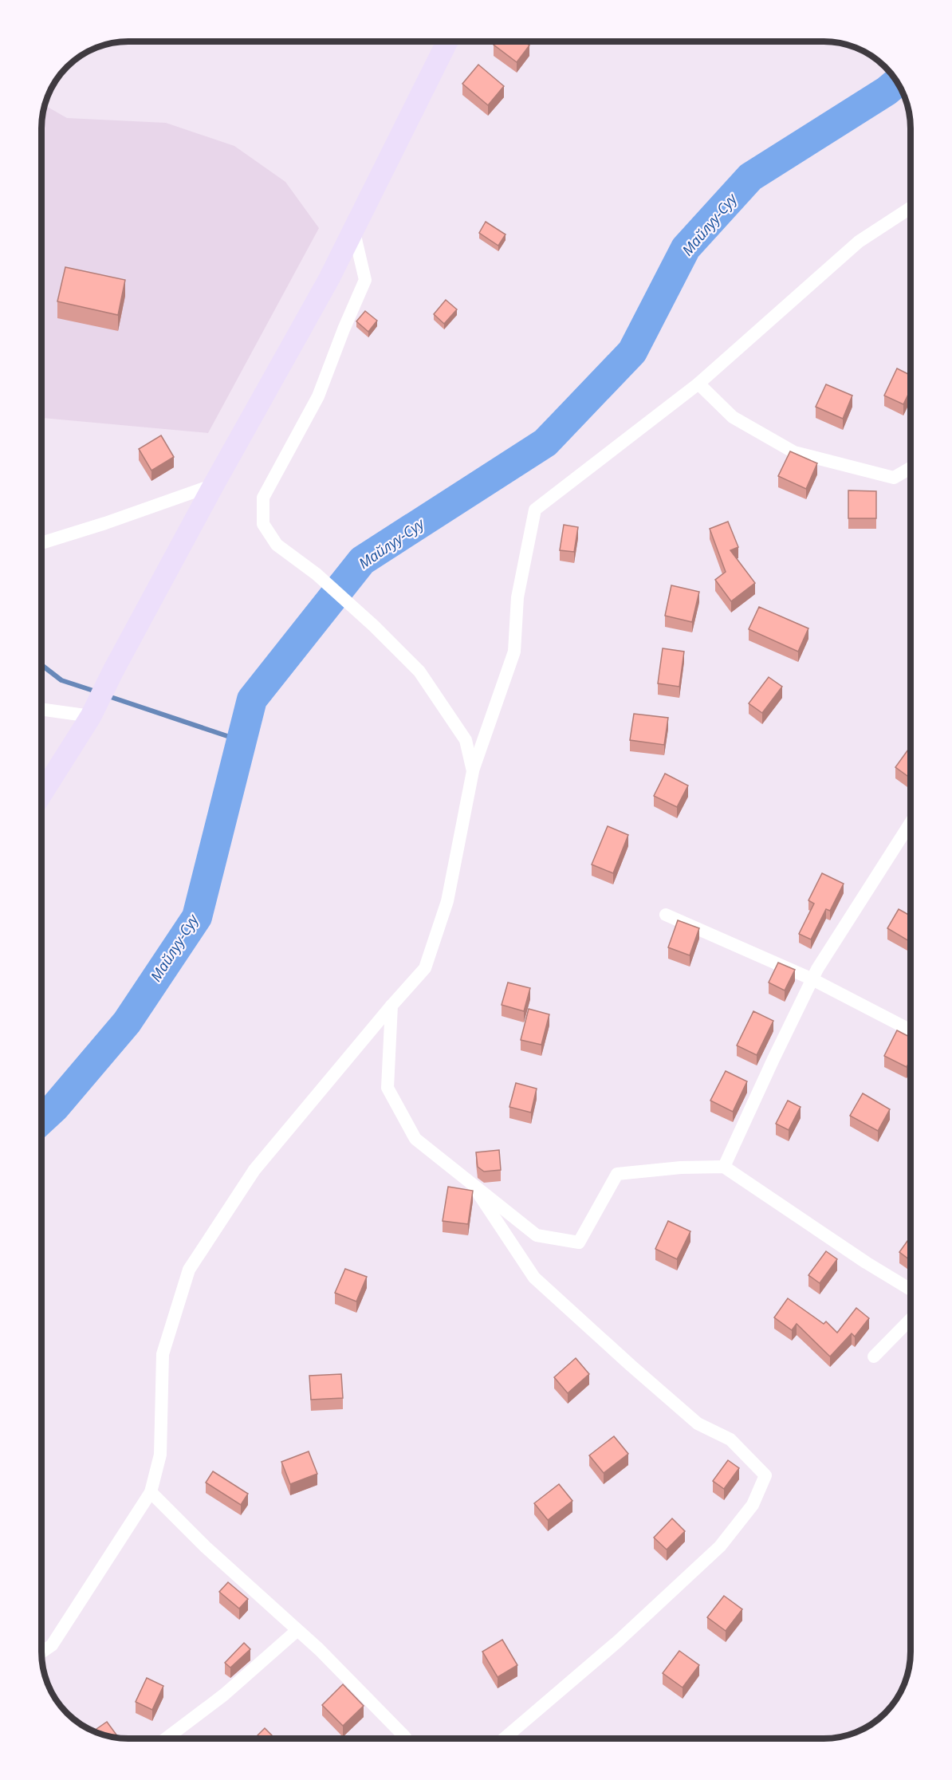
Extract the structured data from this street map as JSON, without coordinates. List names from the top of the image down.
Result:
{
  "water": ["Майлуу-Суу"]
}
